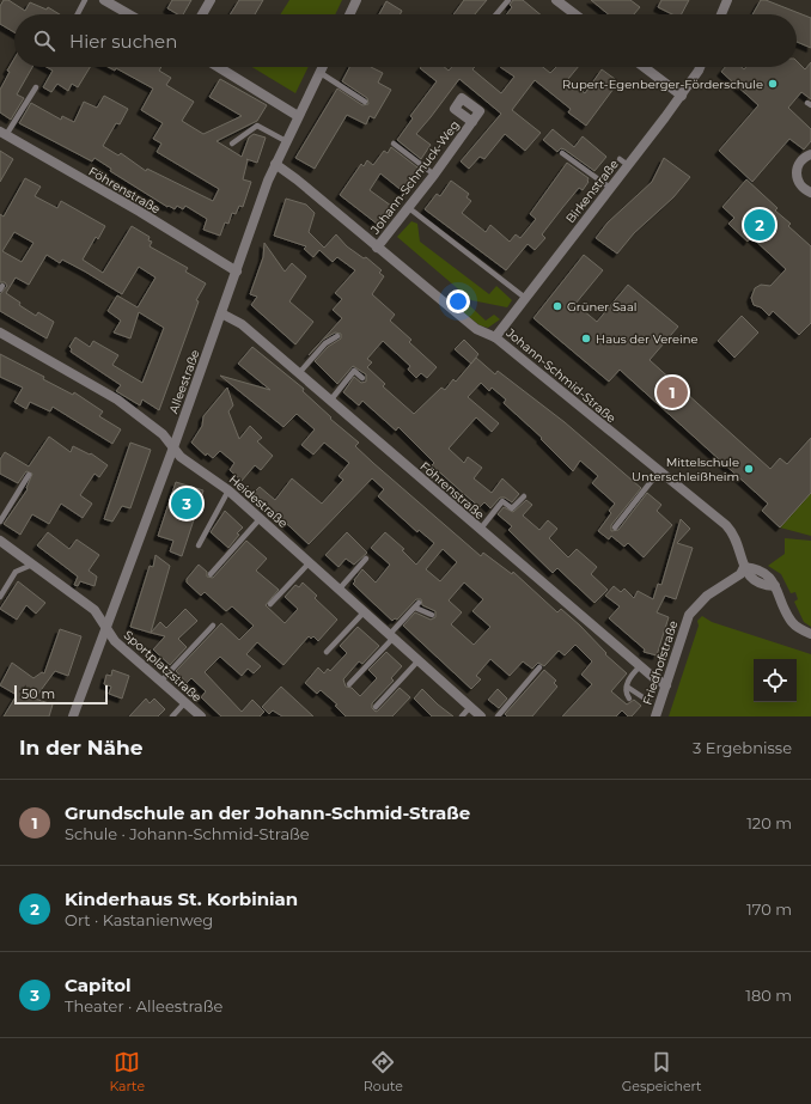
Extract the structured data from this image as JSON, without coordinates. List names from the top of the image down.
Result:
{
  "streets": {
    "street": [
      "Johann-Schmuck-Weg",
      "Föhrenstraße",
      "Birkenstraße",
      "Johann-Schmid-Straße",
      "Alleestraße",
      "Heidestraße",
      "Friedhofstraße",
      "Sportplatzstraße"
    ]
  },
  "crossings": [
    ["Johann-Schmuck-Weg", "Johann-Schmid-Straße"],
    ["Föhrenstraße", "Alleestraße"],
    ["Föhrenstraße", "Friedhofstraße"],
    ["Birkenstraße", "Johann-Schmid-Straße"],
    ["Johann-Schmid-Straße", "Alleestraße"],
    ["Johann-Schmid-Straße", "Friedhofstraße"],
    ["Alleestraße", "Heidestraße"],
    ["Alleestraße", "Sportplatzstraße"]
  ],
  "places": [
    "Rupert-Egenberger-Förderschule",
    "Grüner Saal",
    "Haus der Vereine",
    "Mittelschule Unterschleißheim"
  ],
  "scale_bar": "50 m",
  "page": {
    "search": "Hier suchen",
    "pins": ["2", "1", "3"],
    "scale": "50 m",
    "heading": ["In der Nähe", "3 Ergebnisse"],
    "list": [
      {
        "mark": "1",
        "name": "Grundschule an der Johann-Schmid-Straße",
        "note": "Schule · Johann-Schmid-Straße",
        "value": "120 m"
      },
      {
        "mark": "2",
        "name": "Kinderhaus St. Korbinian",
        "note": "Ort · Kastanienweg",
        "value": "170 m"
      },
      {
        "mark": "3",
        "name": "Capitol",
        "note": "Theater · Alleestraße",
        "value": "180 m"
      }
    ],
    "nav": ["Karte", "Route", "Gespeichert"]
  }
}
